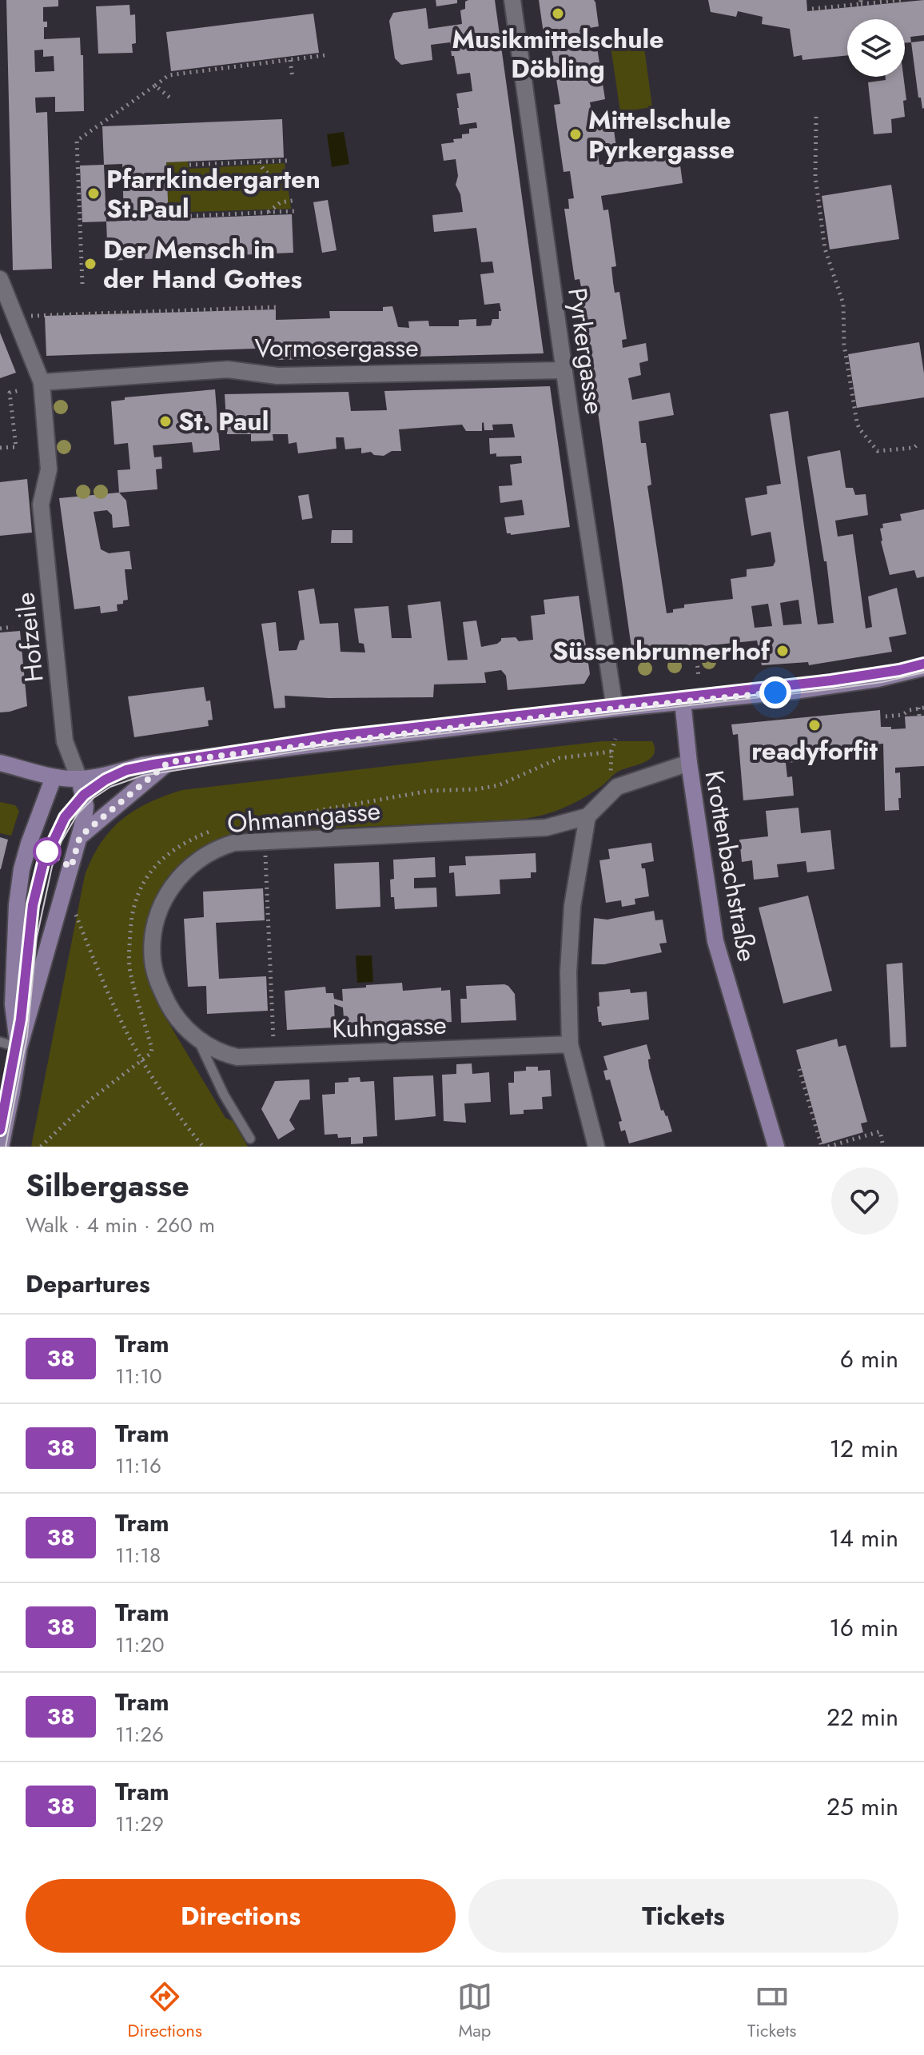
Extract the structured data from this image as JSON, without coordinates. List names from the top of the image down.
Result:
{
  "streets": {
    "main road": ["Krottenbachstraße"],
    "street": [
      "Vormosergasse",
      "Pyrkergasse",
      "Hofzeile",
      "Ohmanngasse",
      "Kuhngasse"
    ]
  },
  "crossings": [
    ["Vormosergasse", "Pyrkergasse"],
    ["Vormosergasse", "Hofzeile"],
    ["Ohmanngasse", "Kuhngasse"]
  ],
  "places": [
    "Musikmittelschule Döbling",
    "Mittelschule Pyrkergasse",
    "Pfarrkindergarten St.Paul",
    "Der Mensch in der Hand Gottes",
    "St. Paul",
    "Süssenbrunnerhof",
    "readyforfit"
  ],
  "lines": ["tram line 38"],
  "page": {
    "heading": [
      ["Silbergasse", "Walk · 4 min · 260 m"],
      "Departures"
    ],
    "list": [
      {
        "mark": "38",
        "name": "Tram",
        "note": "11:10",
        "value": "6 min"
      },
      {
        "mark": "38",
        "name": "Tram",
        "note": "11:16",
        "value": "12 min"
      },
      {
        "mark": "38",
        "name": "Tram",
        "note": "11:18",
        "value": "14 min"
      },
      {
        "mark": "38",
        "name": "Tram",
        "note": "11:20",
        "value": "16 min"
      },
      {
        "mark": "38",
        "name": "Tram",
        "note": "11:26",
        "value": "22 min"
      },
      {
        "mark": "38",
        "name": "Tram",
        "note": "11:29",
        "value": "25 min"
      }
    ],
    "buttons": ["Directions", "Tickets"],
    "tabs": ["Directions", "Map", "Tickets"]
  }
}
